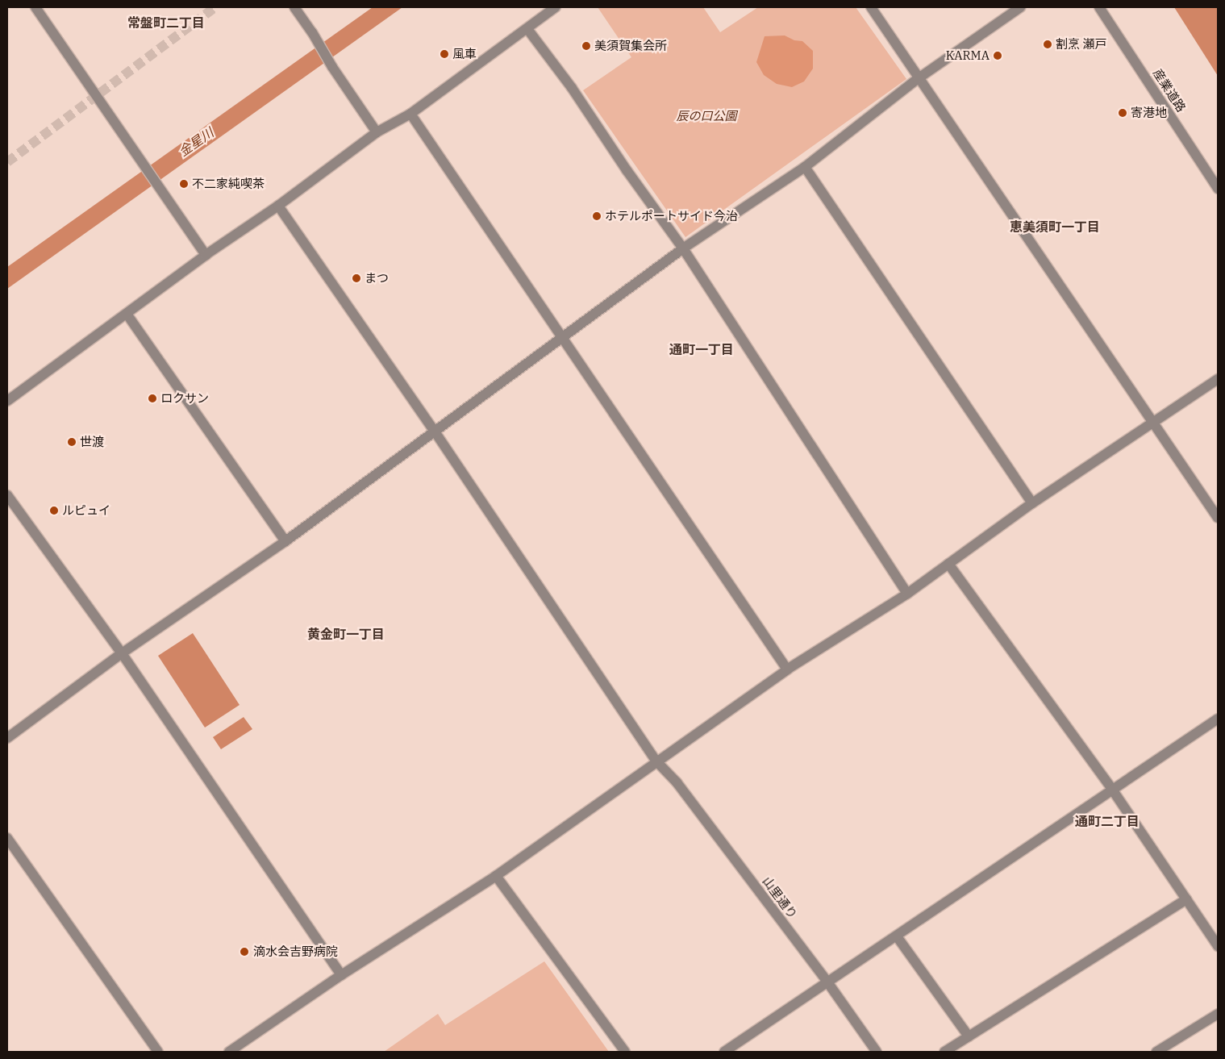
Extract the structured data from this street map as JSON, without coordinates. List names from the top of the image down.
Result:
{
  "streets": {
    "street": ["産業道路", "山里通り"]
  },
  "districts": [
    "常盤町二丁目",
    "恵美須町一丁目",
    "通町一丁目",
    "黄金町一丁目",
    "通町二丁目"
  ],
  "water": ["金星川"],
  "parks": ["辰の口公園"],
  "places": [
    "割烹 瀬戸",
    "美須賀集会所",
    "風車",
    "KARMA",
    "寄港地",
    "不二家純喫茶",
    "ホテルポートサイド今治",
    "まつ",
    "ロクサン",
    "世渡",
    "ルピュイ",
    "滴水会吉野病院"
  ]
}
